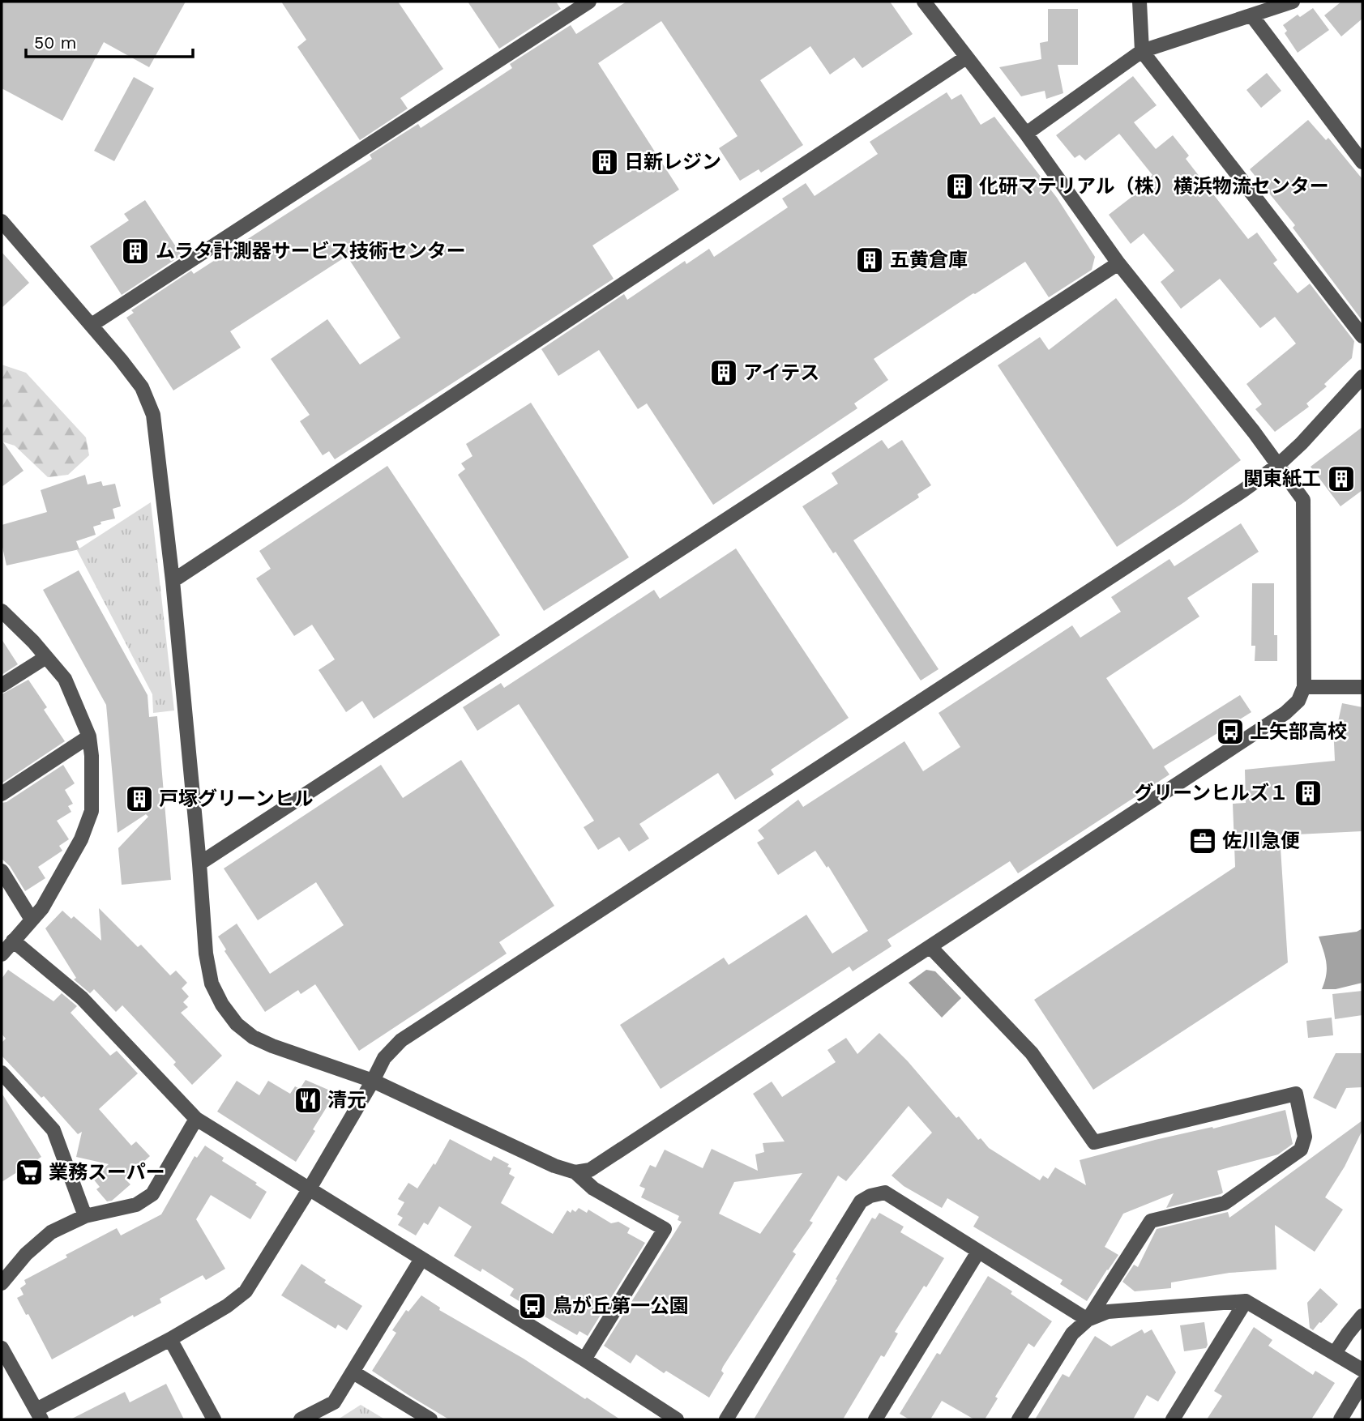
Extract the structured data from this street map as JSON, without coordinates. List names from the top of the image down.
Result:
{
  "places": {
    "building": [
      "日新レジン",
      "化研マテリアル（株）横浜物流センター",
      "ムラタ計測器サービス技術センター",
      "五黄倉庫",
      "アイテス",
      "関東紙工",
      "グリーンヒルズ１",
      "戸塚グリーンヒル"
    ],
    "bus stop": ["上矢部高校", "鳥が丘第一公園"],
    "office": ["佐川急便"],
    "restaurant": ["清元"],
    "supermarket": ["業務スーパー"]
  },
  "scale_bar": "50 m"
}
